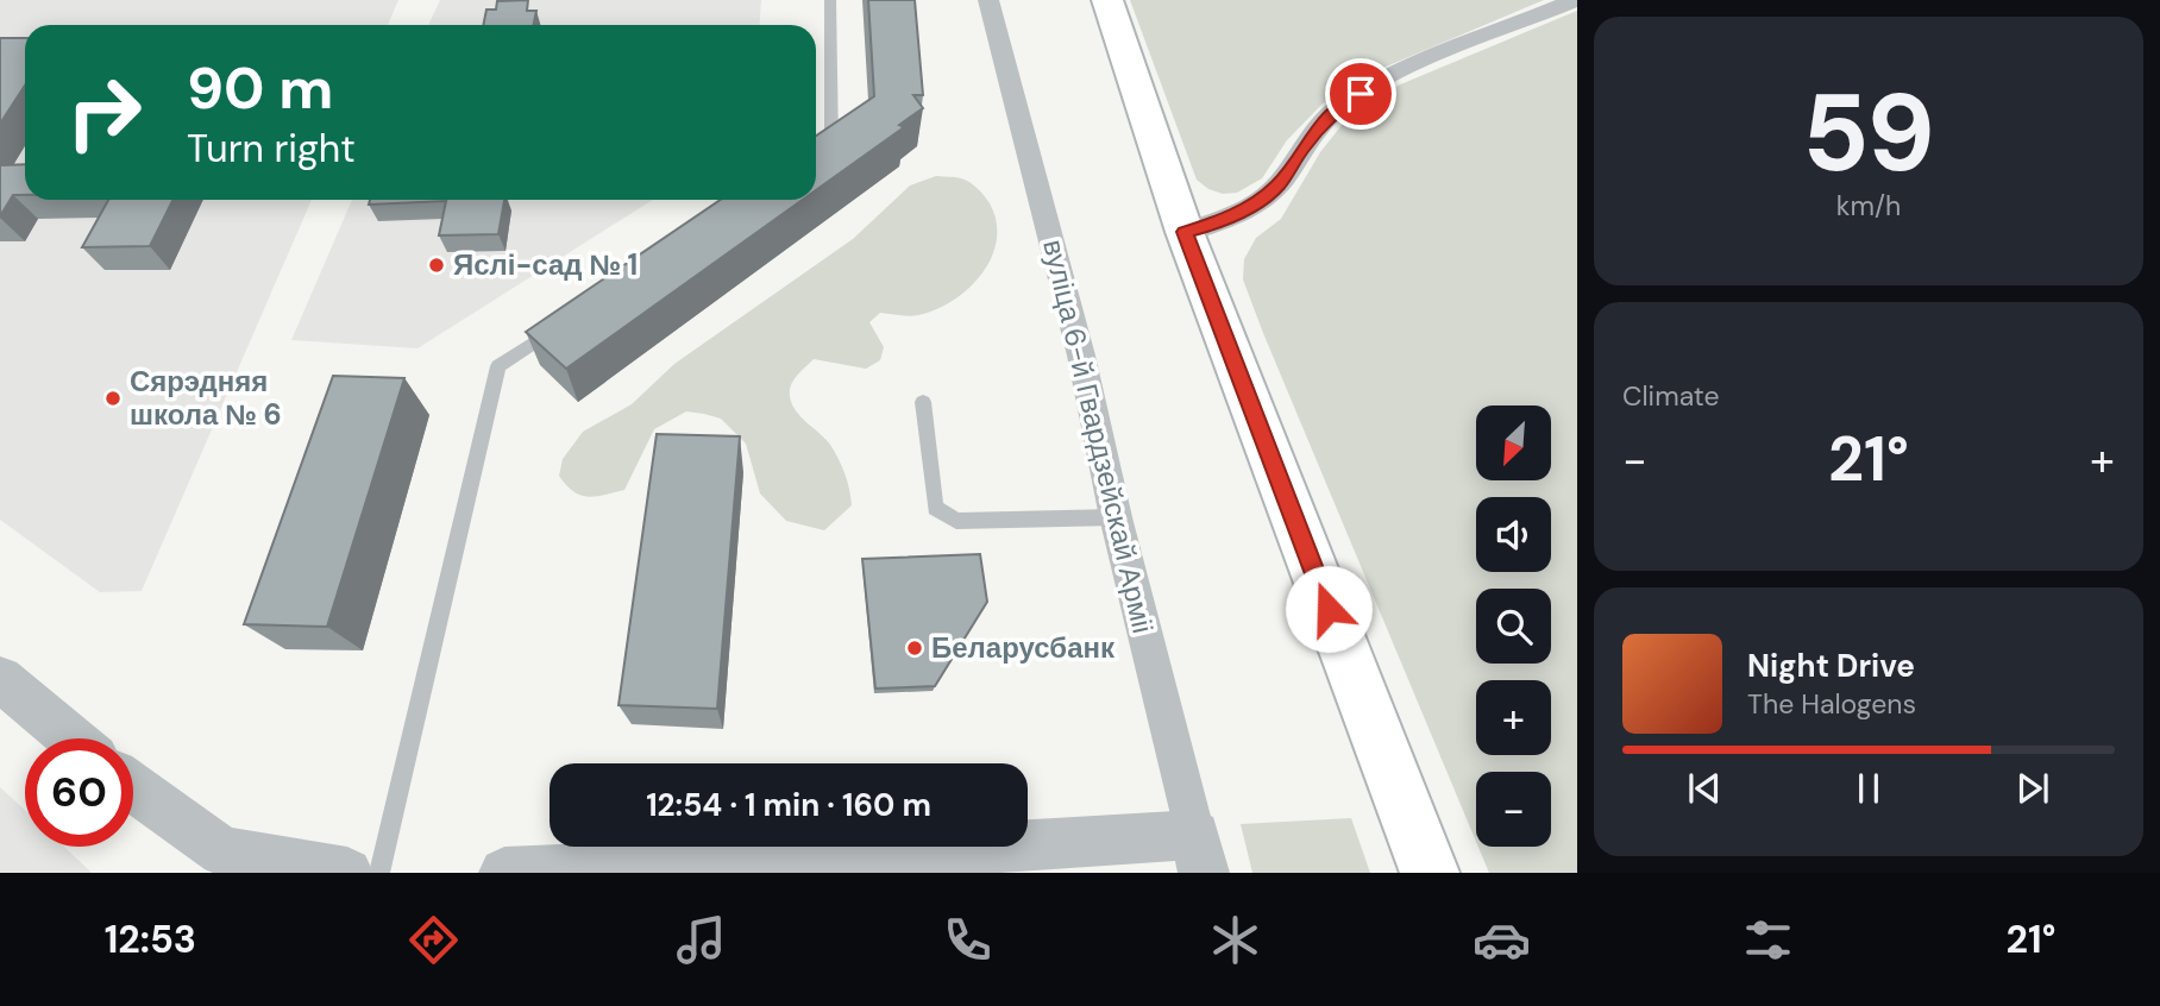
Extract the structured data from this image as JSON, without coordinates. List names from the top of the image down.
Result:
{
  "streets": {
    "street": ["вуліца 6-й Гвардзейскай Арміі"]
  },
  "places": ["Яслі-сад № 1", "Сярэдняя школа № 6", "Беларусбанк"],
  "north": "bottom left",
  "page": {
    "tile": [
      ["59", "km/h"],
      "Climate"
    ],
    "turn": ["90 m", "Turn right"],
    "map_buttons": ["+", "−"],
    "heat": ["−", "21°", "+"],
    "song": ["Night Drive", "The Halogens"],
    "limit": "60",
    "trip": "12:54 · 1 min · 160 m",
    "tabs": ["12:53", "21°"]
  }
}
